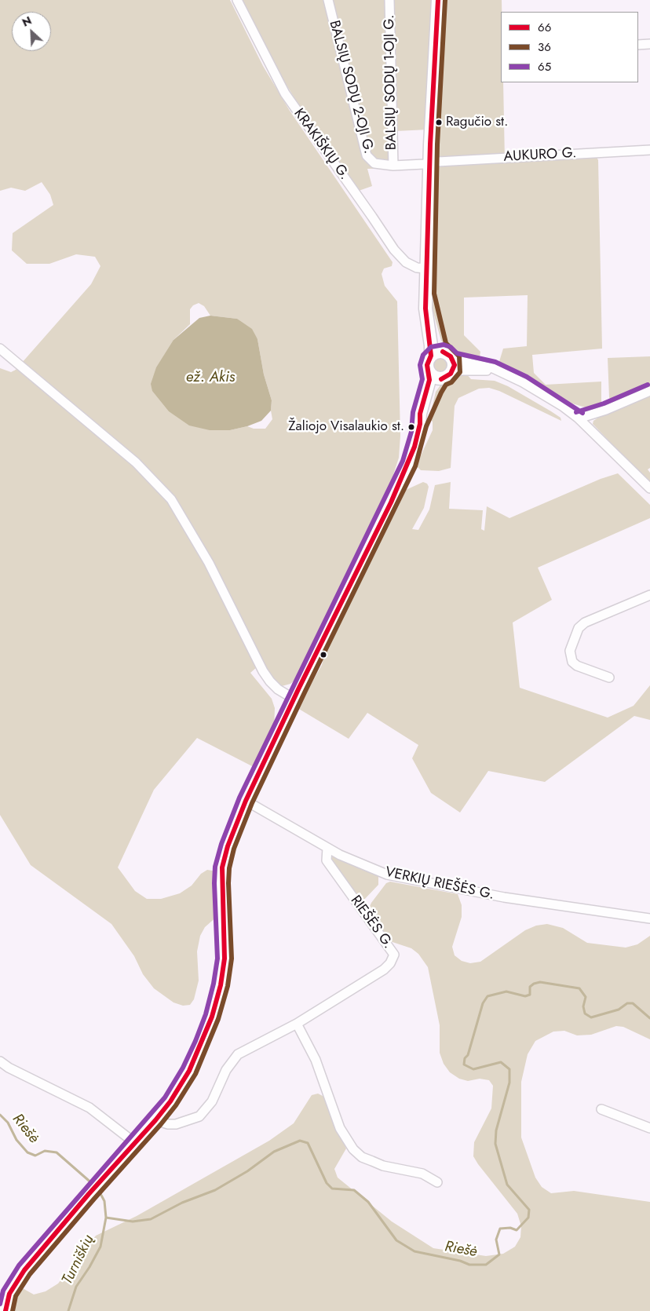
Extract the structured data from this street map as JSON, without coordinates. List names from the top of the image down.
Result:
{
  "streets": {
    "street": [
      "BALSIŲ SODŲ 1-OJI G.",
      "BALSIŲ SODŲ 2-OJI G.",
      "KRAKIŠKIŲ G.",
      "AUKURO G.",
      "VERKIŲ RIEŠĖS G.",
      "RIEŠĖS G."
    ]
  },
  "crossings": [
    ["BALSIŲ SODŲ 1-OJI G.", "BALSIŲ SODŲ 2-OJI G."],
    ["BALSIŲ SODŲ 2-OJI G.", "AUKURO G."],
    ["VERKIŲ RIEŠĖS G.", "RIEŠĖS G."]
  ],
  "water": ["ež. Akis", "Riešė", "Turniškių"],
  "places": ["Ragučio st.", "Žaliojo Visalaukio st."],
  "lines": ["transit line 66", "transit line 36", "transit line 65"],
  "legend": ["66", "36", "65"],
  "north": "top left"
}
